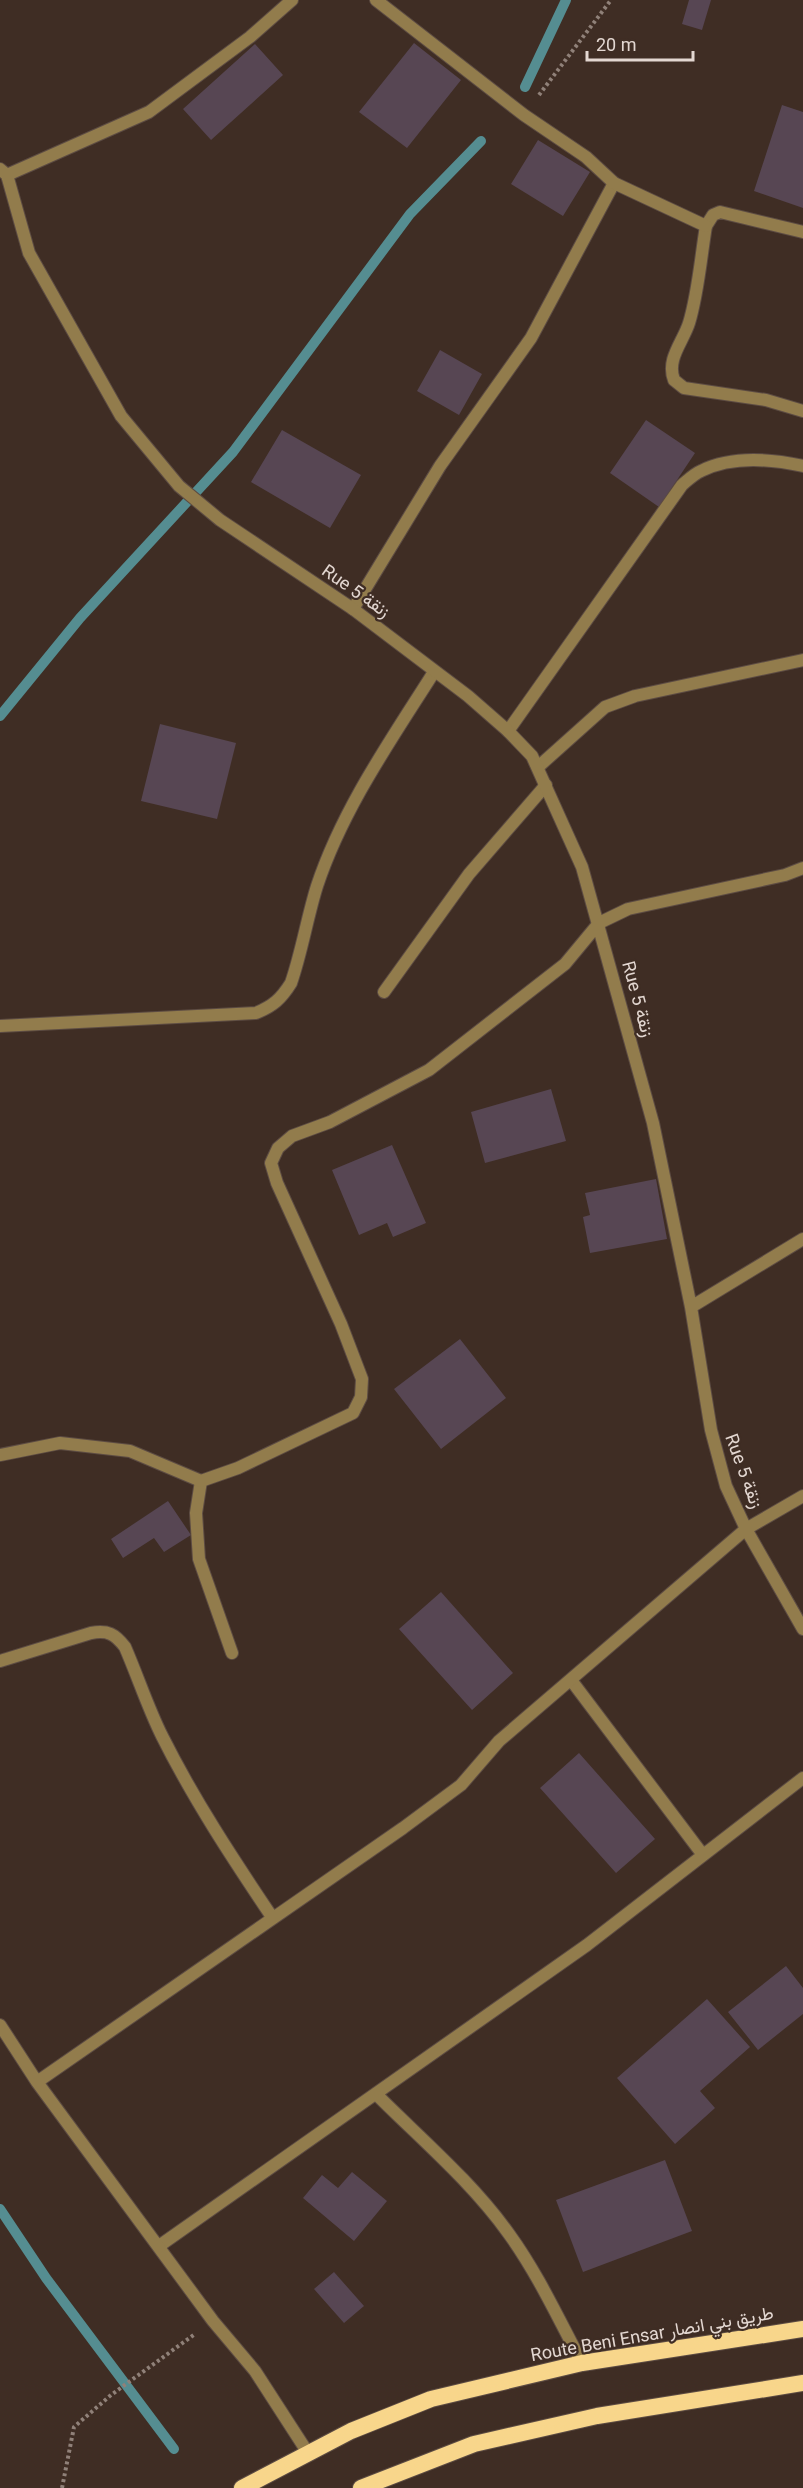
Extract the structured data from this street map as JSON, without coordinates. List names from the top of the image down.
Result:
{
  "streets": {
    "highway": ["Route Beni Ensar طريق بني انصار"],
    "street": ["Rue 5 زنقة"]
  },
  "scale_bar": "20 m"
}
